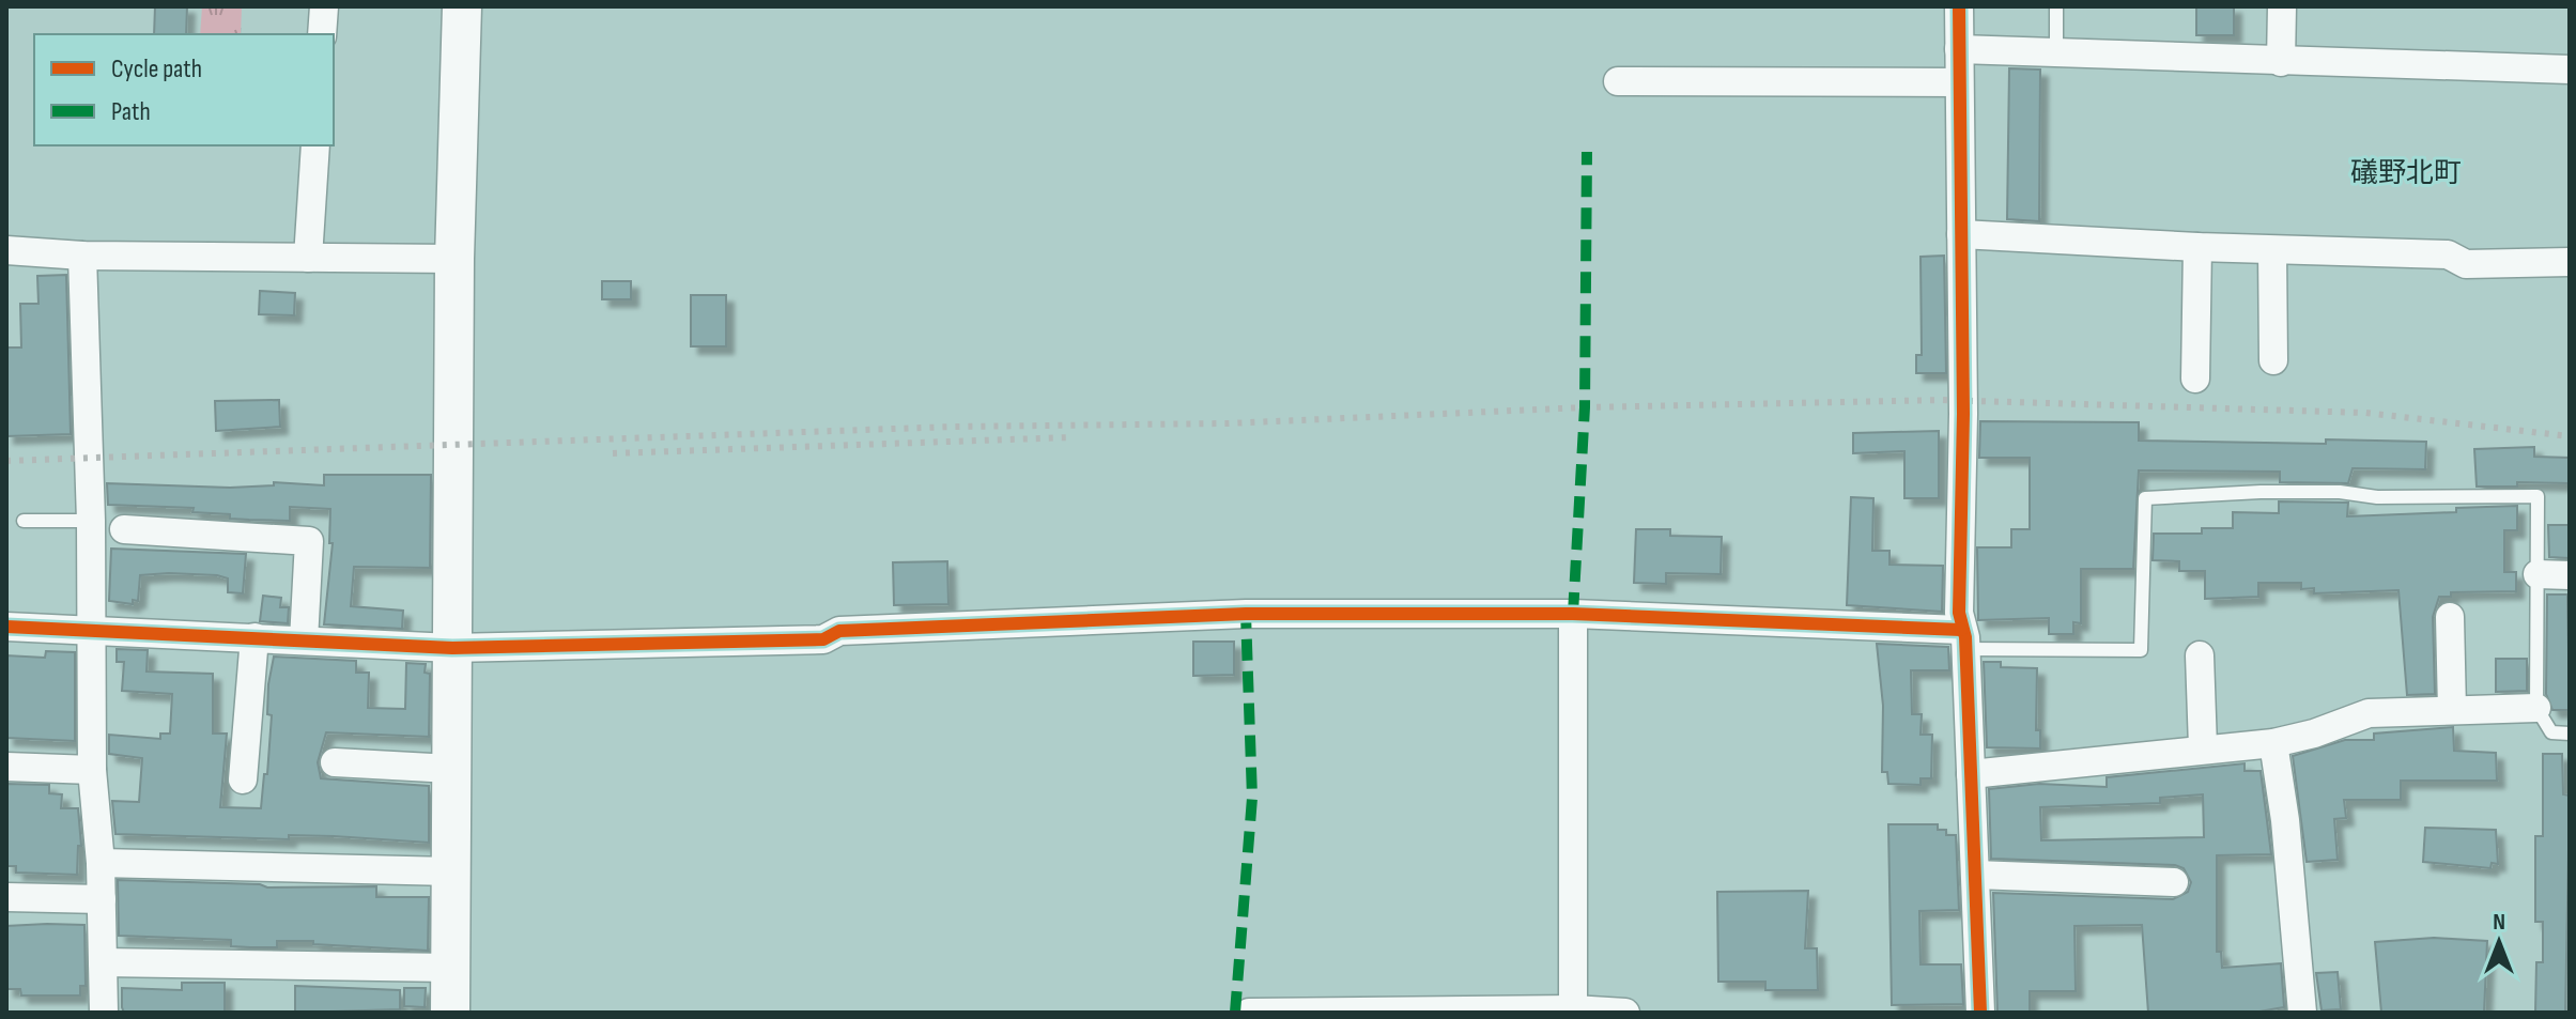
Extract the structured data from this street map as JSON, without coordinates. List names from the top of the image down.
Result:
{
  "districts": ["礒野北町"],
  "legend": ["Cycle path", "Path"],
  "north": "top"
}
